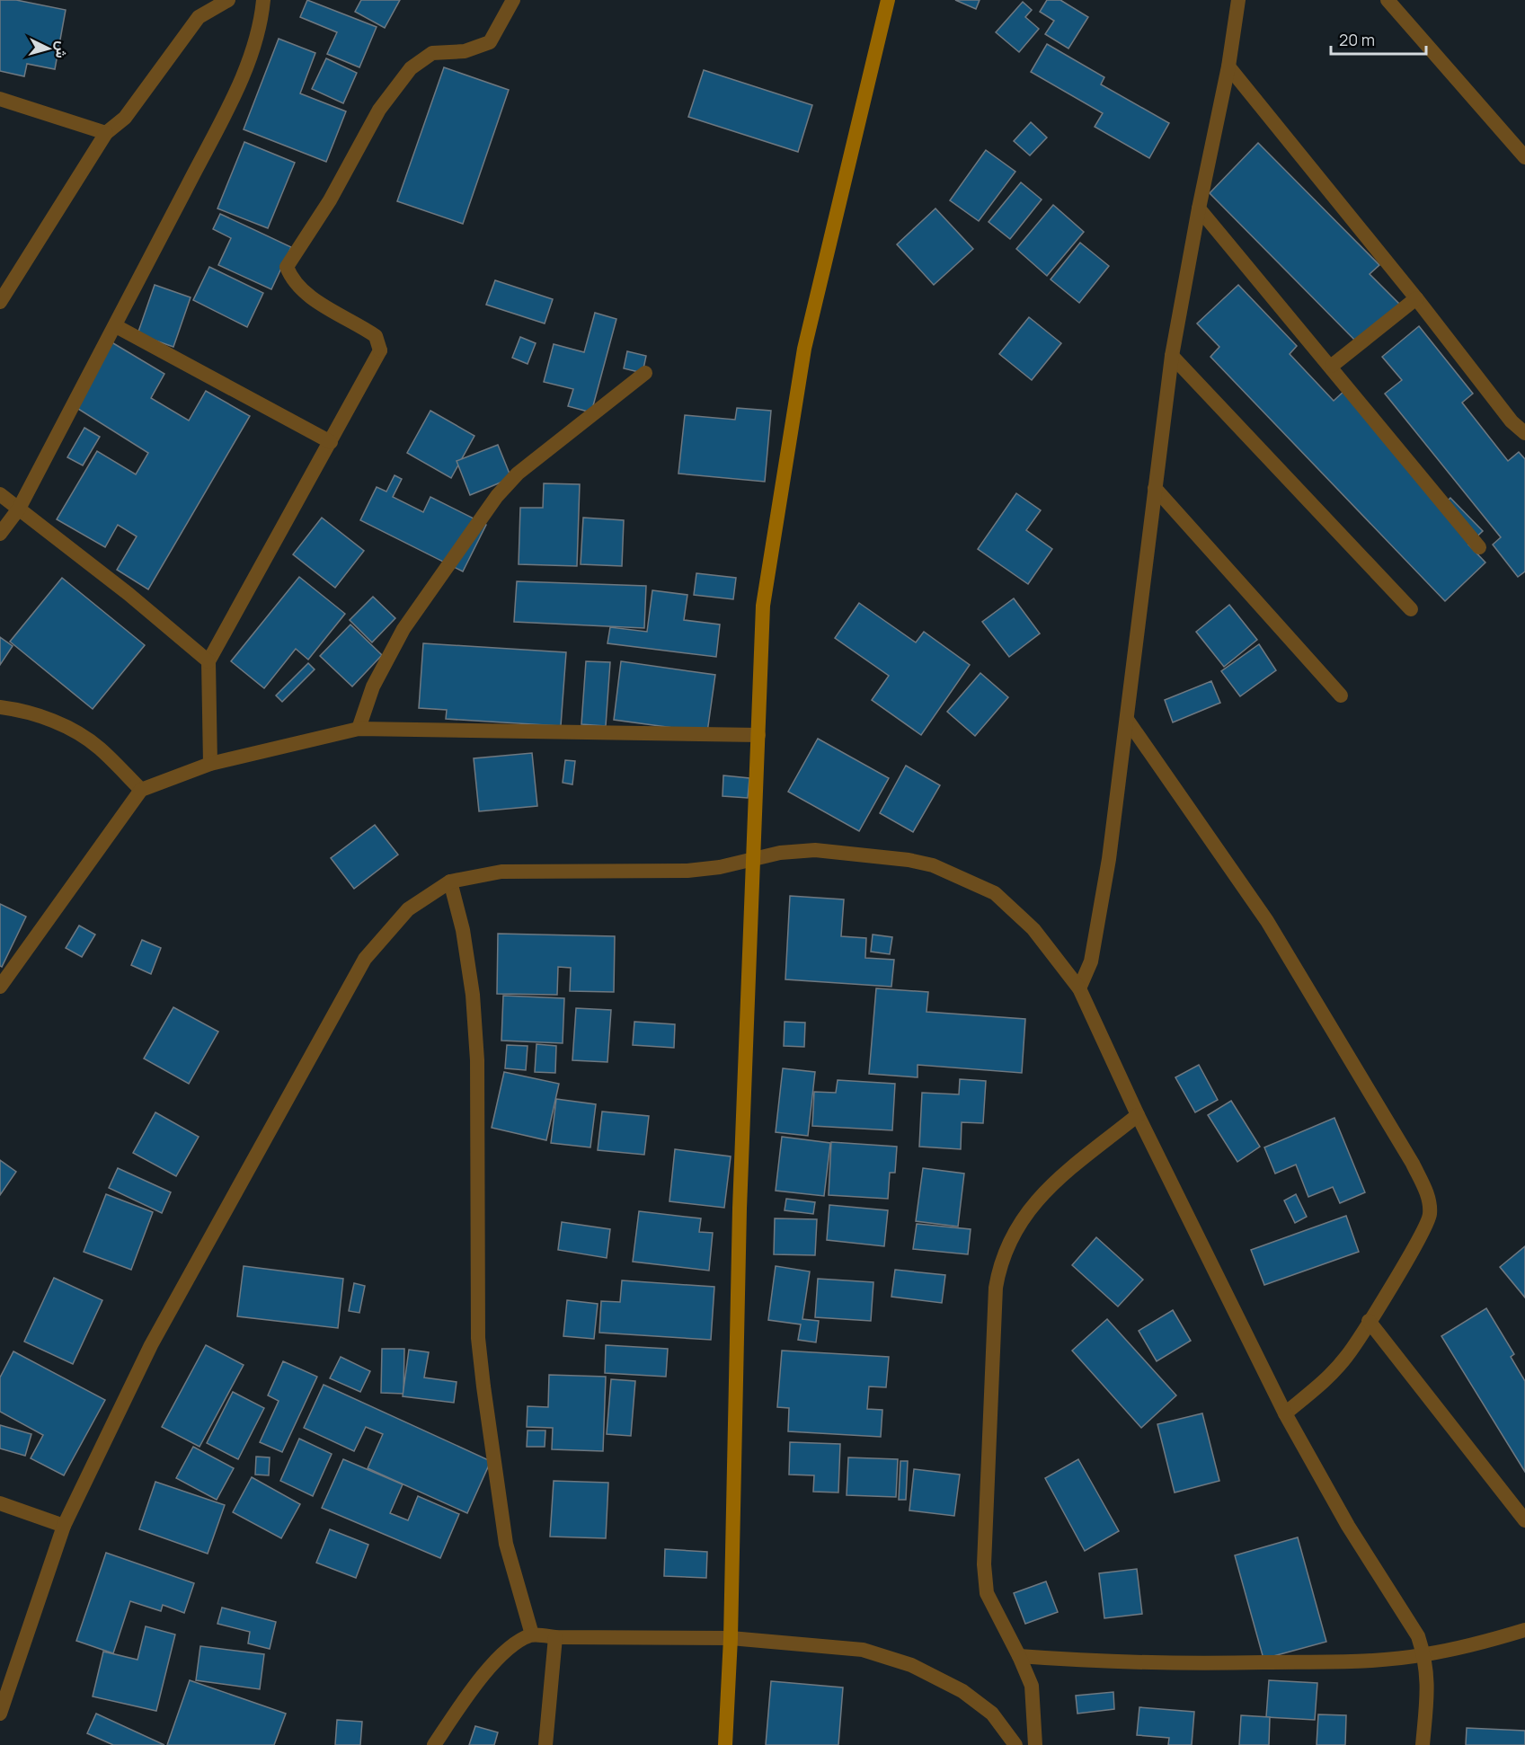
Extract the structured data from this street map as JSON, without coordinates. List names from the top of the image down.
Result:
{
  "scale_bar": "20 m",
  "north": "right"
}
